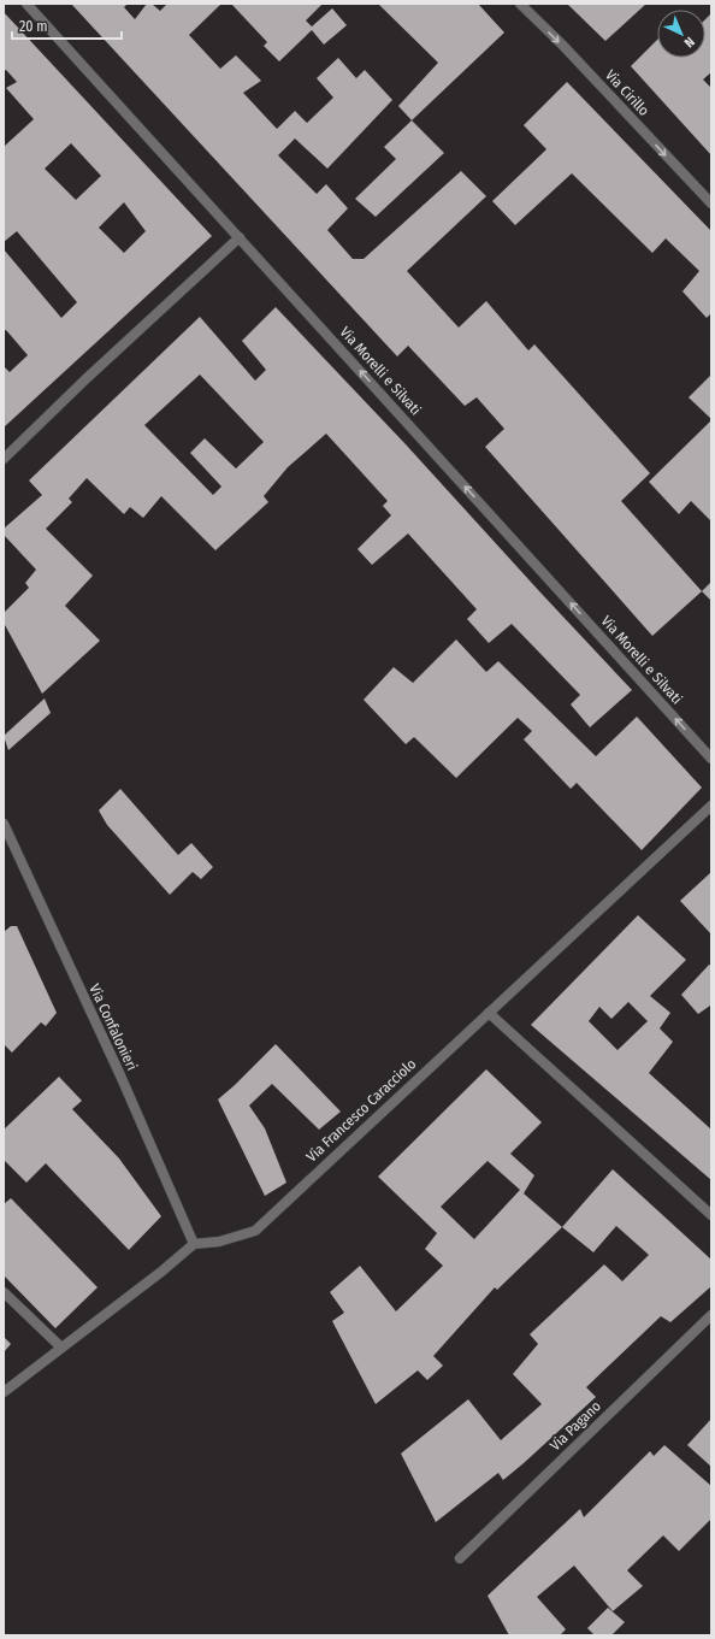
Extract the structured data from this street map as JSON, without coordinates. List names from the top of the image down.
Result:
{
  "streets": {
    "street": [
      "Via Cirillo",
      "Via Morelli e Silvati",
      "Via Confalonieri",
      "Via Francesco Caracciolo",
      "Via Pagano"
    ]
  },
  "crossings": [
    ["Via Confalonieri", "Via Francesco Caracciolo"]
  ],
  "one_way": ["Via Cirillo", "Via Morelli e Silvati"],
  "scale_bar": "20 m",
  "north": "bottom right"
}
